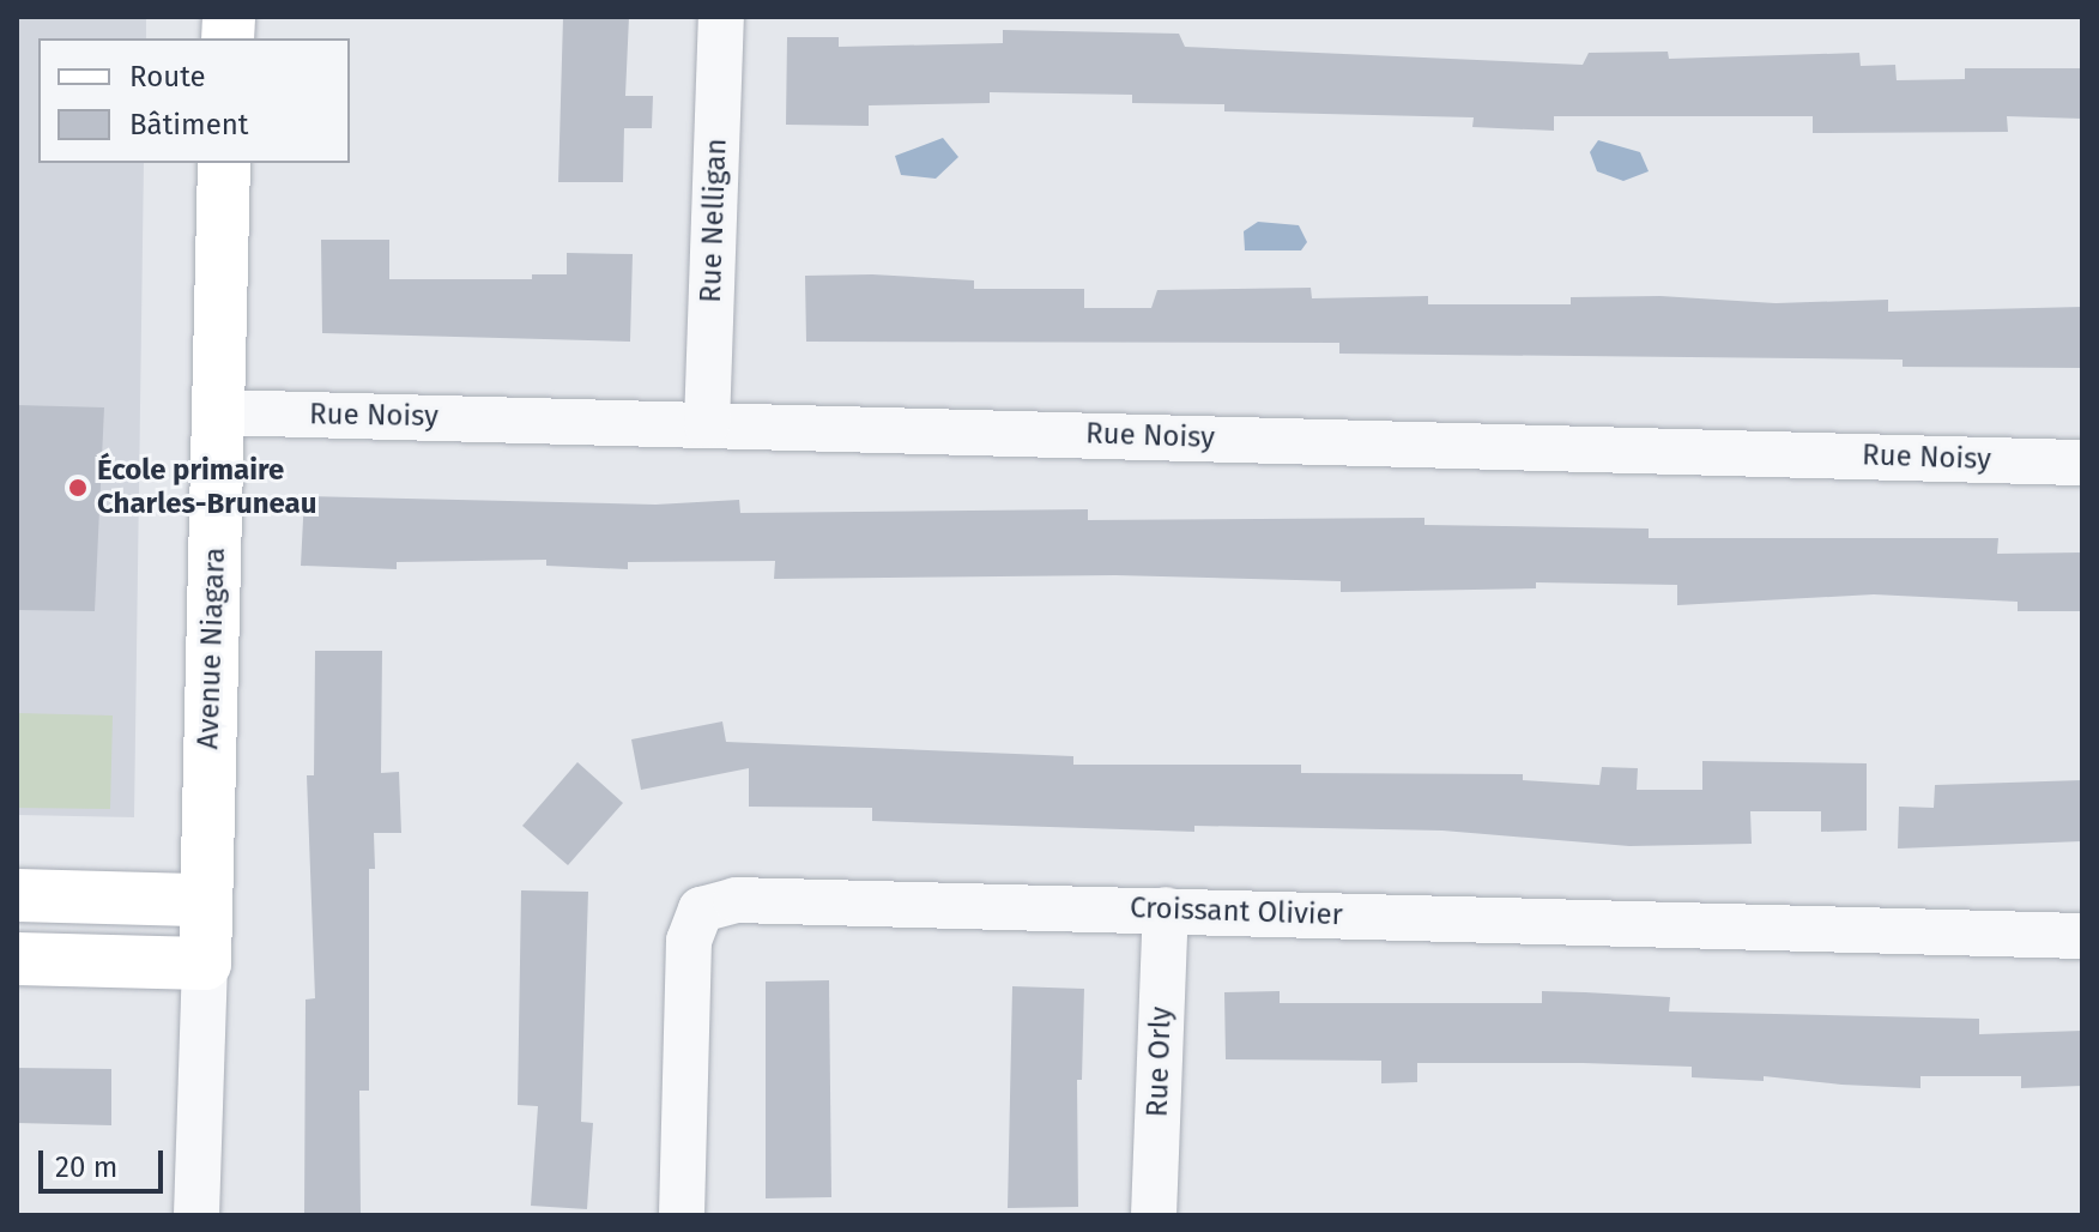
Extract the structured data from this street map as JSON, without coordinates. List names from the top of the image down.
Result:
{
  "streets": {
    "street": [
      "Rue Nelligan",
      "Rue Noisy",
      "Avenue Niagara",
      "Croissant Olivier",
      "Rue Orly"
    ]
  },
  "crossings": [
    ["Rue Nelligan", "Rue Noisy"],
    ["Rue Noisy", "Avenue Niagara"],
    ["Croissant Olivier", "Rue Orly"]
  ],
  "places": ["École primaire Charles-Bruneau"],
  "legend": ["Route", "Bâtiment"],
  "scale_bar": "20 m"
}
